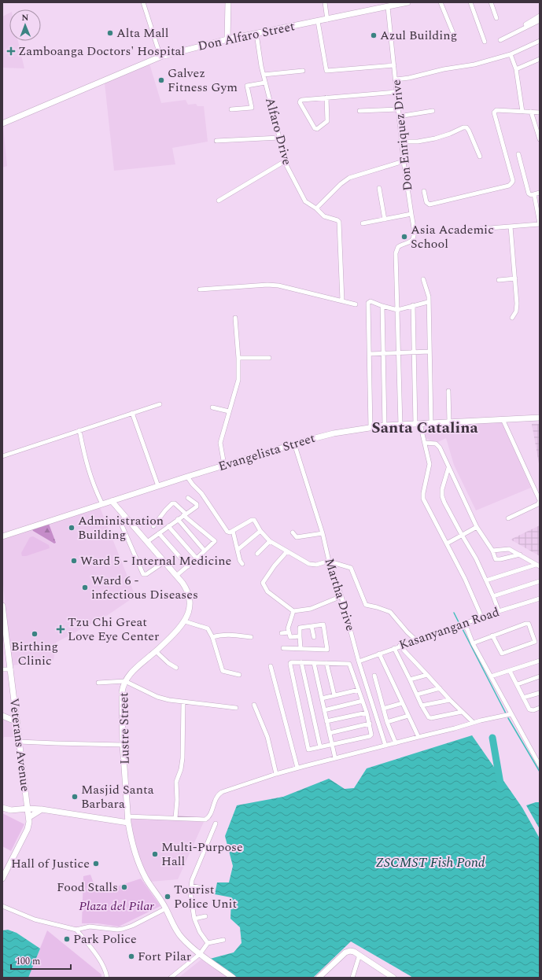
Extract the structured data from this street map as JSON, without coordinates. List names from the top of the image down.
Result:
{
  "streets": {
    "main road": [
      "Don Alfaro Street",
      "Evangelista Street",
      "Lustre Street",
      "Veterans Avenue"
    ],
    "street": [
      "Alfaro Drive",
      "Don Enriquez Drive",
      "Martha Drive",
      "Kasanyangan Road"
    ]
  },
  "crossings": [
    ["Don Alfaro Street", "Alfaro Drive"],
    ["Don Alfaro Street", "Don Enriquez Drive"],
    ["Evangelista Street", "Martha Drive"],
    ["Evangelista Street", "Lustre Street"],
    ["Martha Drive", "Kasanyangan Road"]
  ],
  "districts": ["Santa Catalina"],
  "water": ["ZSCMST Fish Pond"],
  "parks": ["Plaza del Pilar"],
  "places": {
    "other": [
      "Alta Mall",
      "Azul Building",
      "Galvez Fitness Gym",
      "Asia Academic School",
      "Administration Building",
      "Ward 5 - Internal Medicine",
      "Ward 6 - infectious Diseases",
      "Birthing Clinic",
      "Masjid Santa Barbara",
      "Multi-Purpose Hall",
      "Hall of Justice",
      "Food Stalls",
      "Tourist Police Unit",
      "Park Police",
      "Fort Pilar"
    ],
    "health": ["Zamboanga Doctors' Hospital", "Tzu Chi Great Love Eye Center"]
  },
  "scale_bar": "100 m",
  "north": "top"
}
